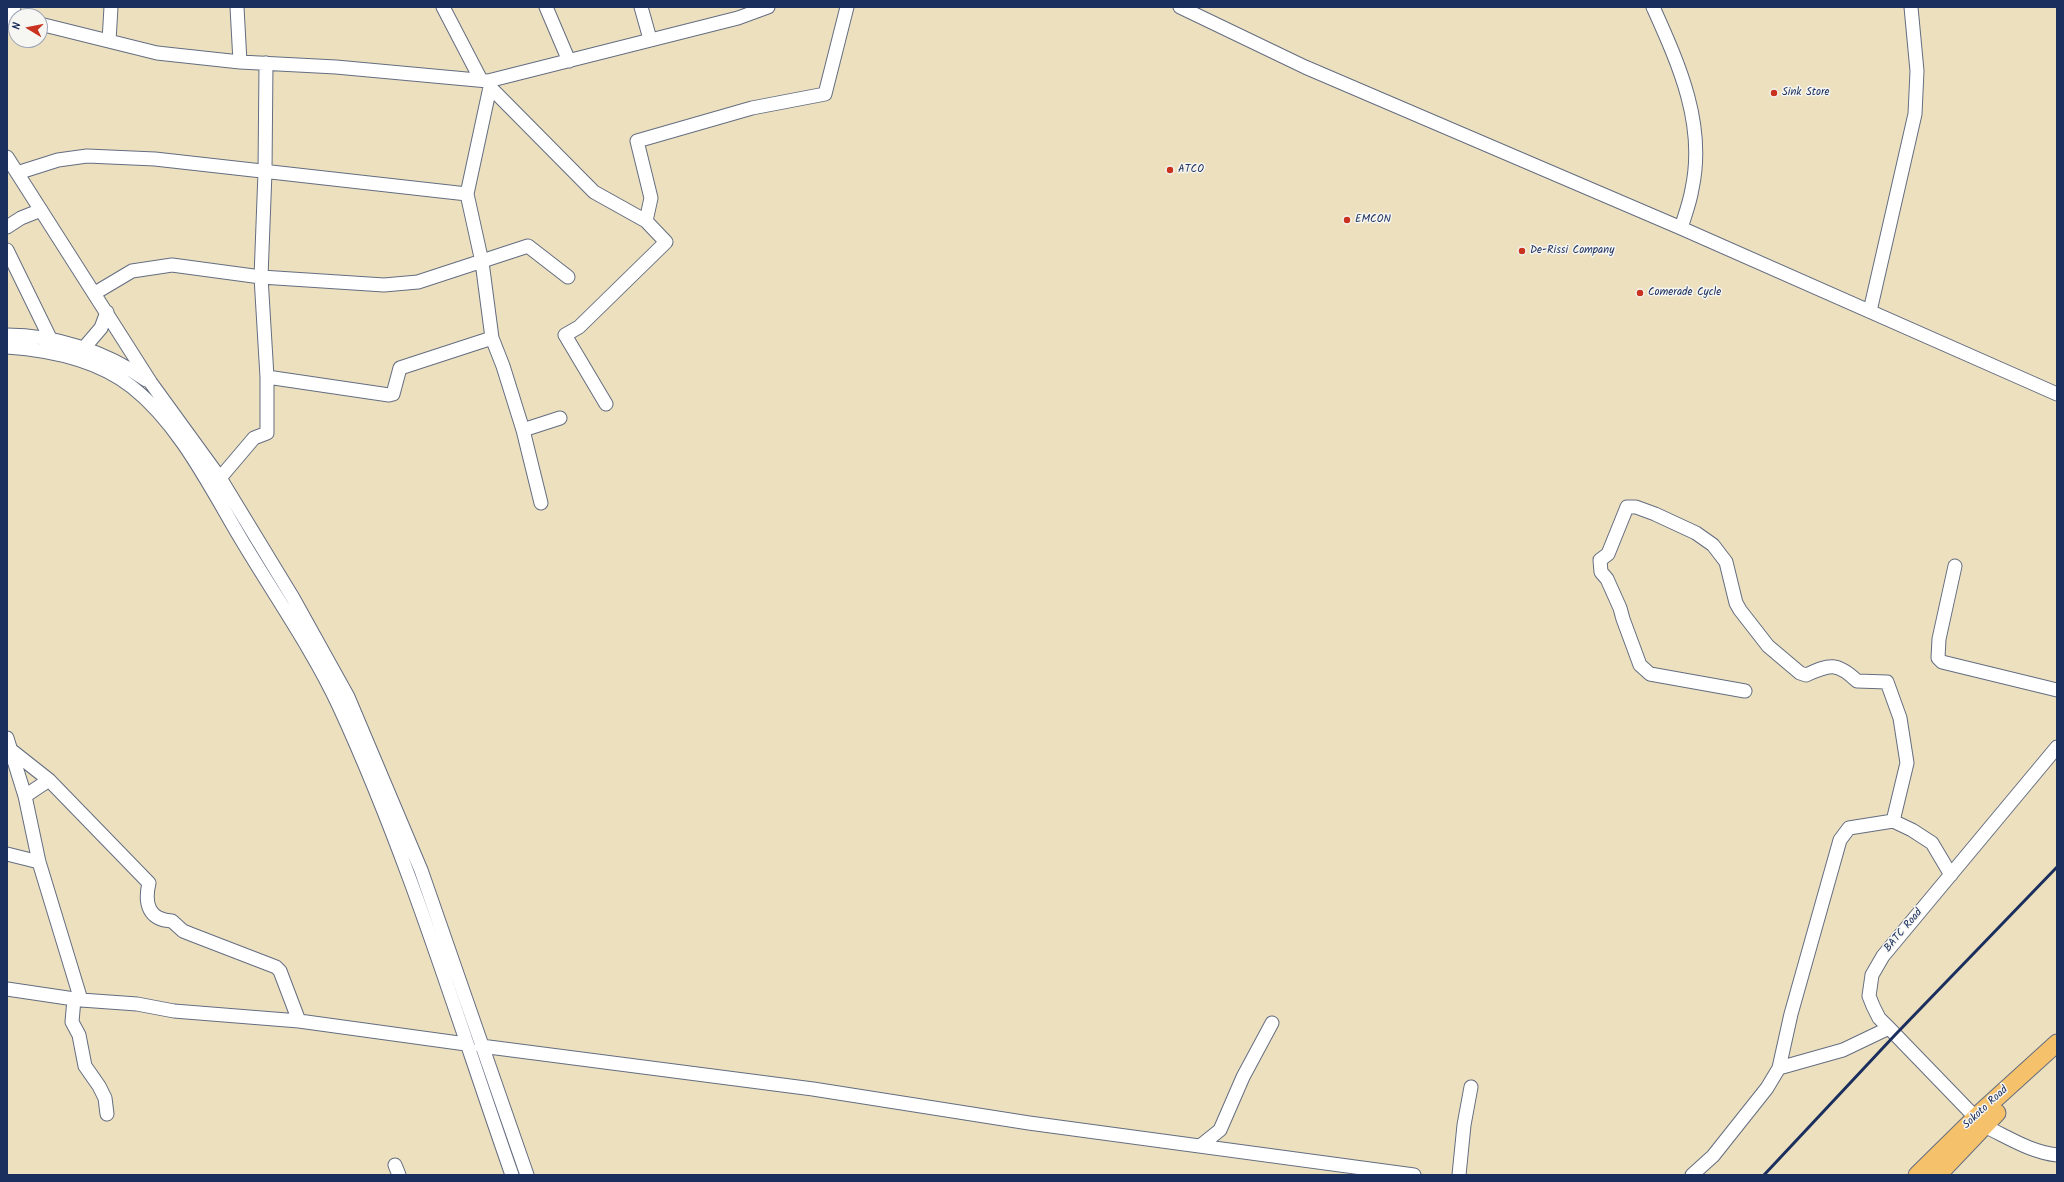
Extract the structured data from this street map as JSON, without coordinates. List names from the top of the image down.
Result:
{
  "streets": {
    "main road": ["Sokoto Road"],
    "street": ["BATC Road"]
  },
  "crossings": [
    ["BATC Road", "Sokoto Road"]
  ],
  "places": [
    "Sink Store",
    "ATCO",
    "EMCON",
    "De-Rissi Company",
    "Comerade Cycle"
  ],
  "north": "left"
}
